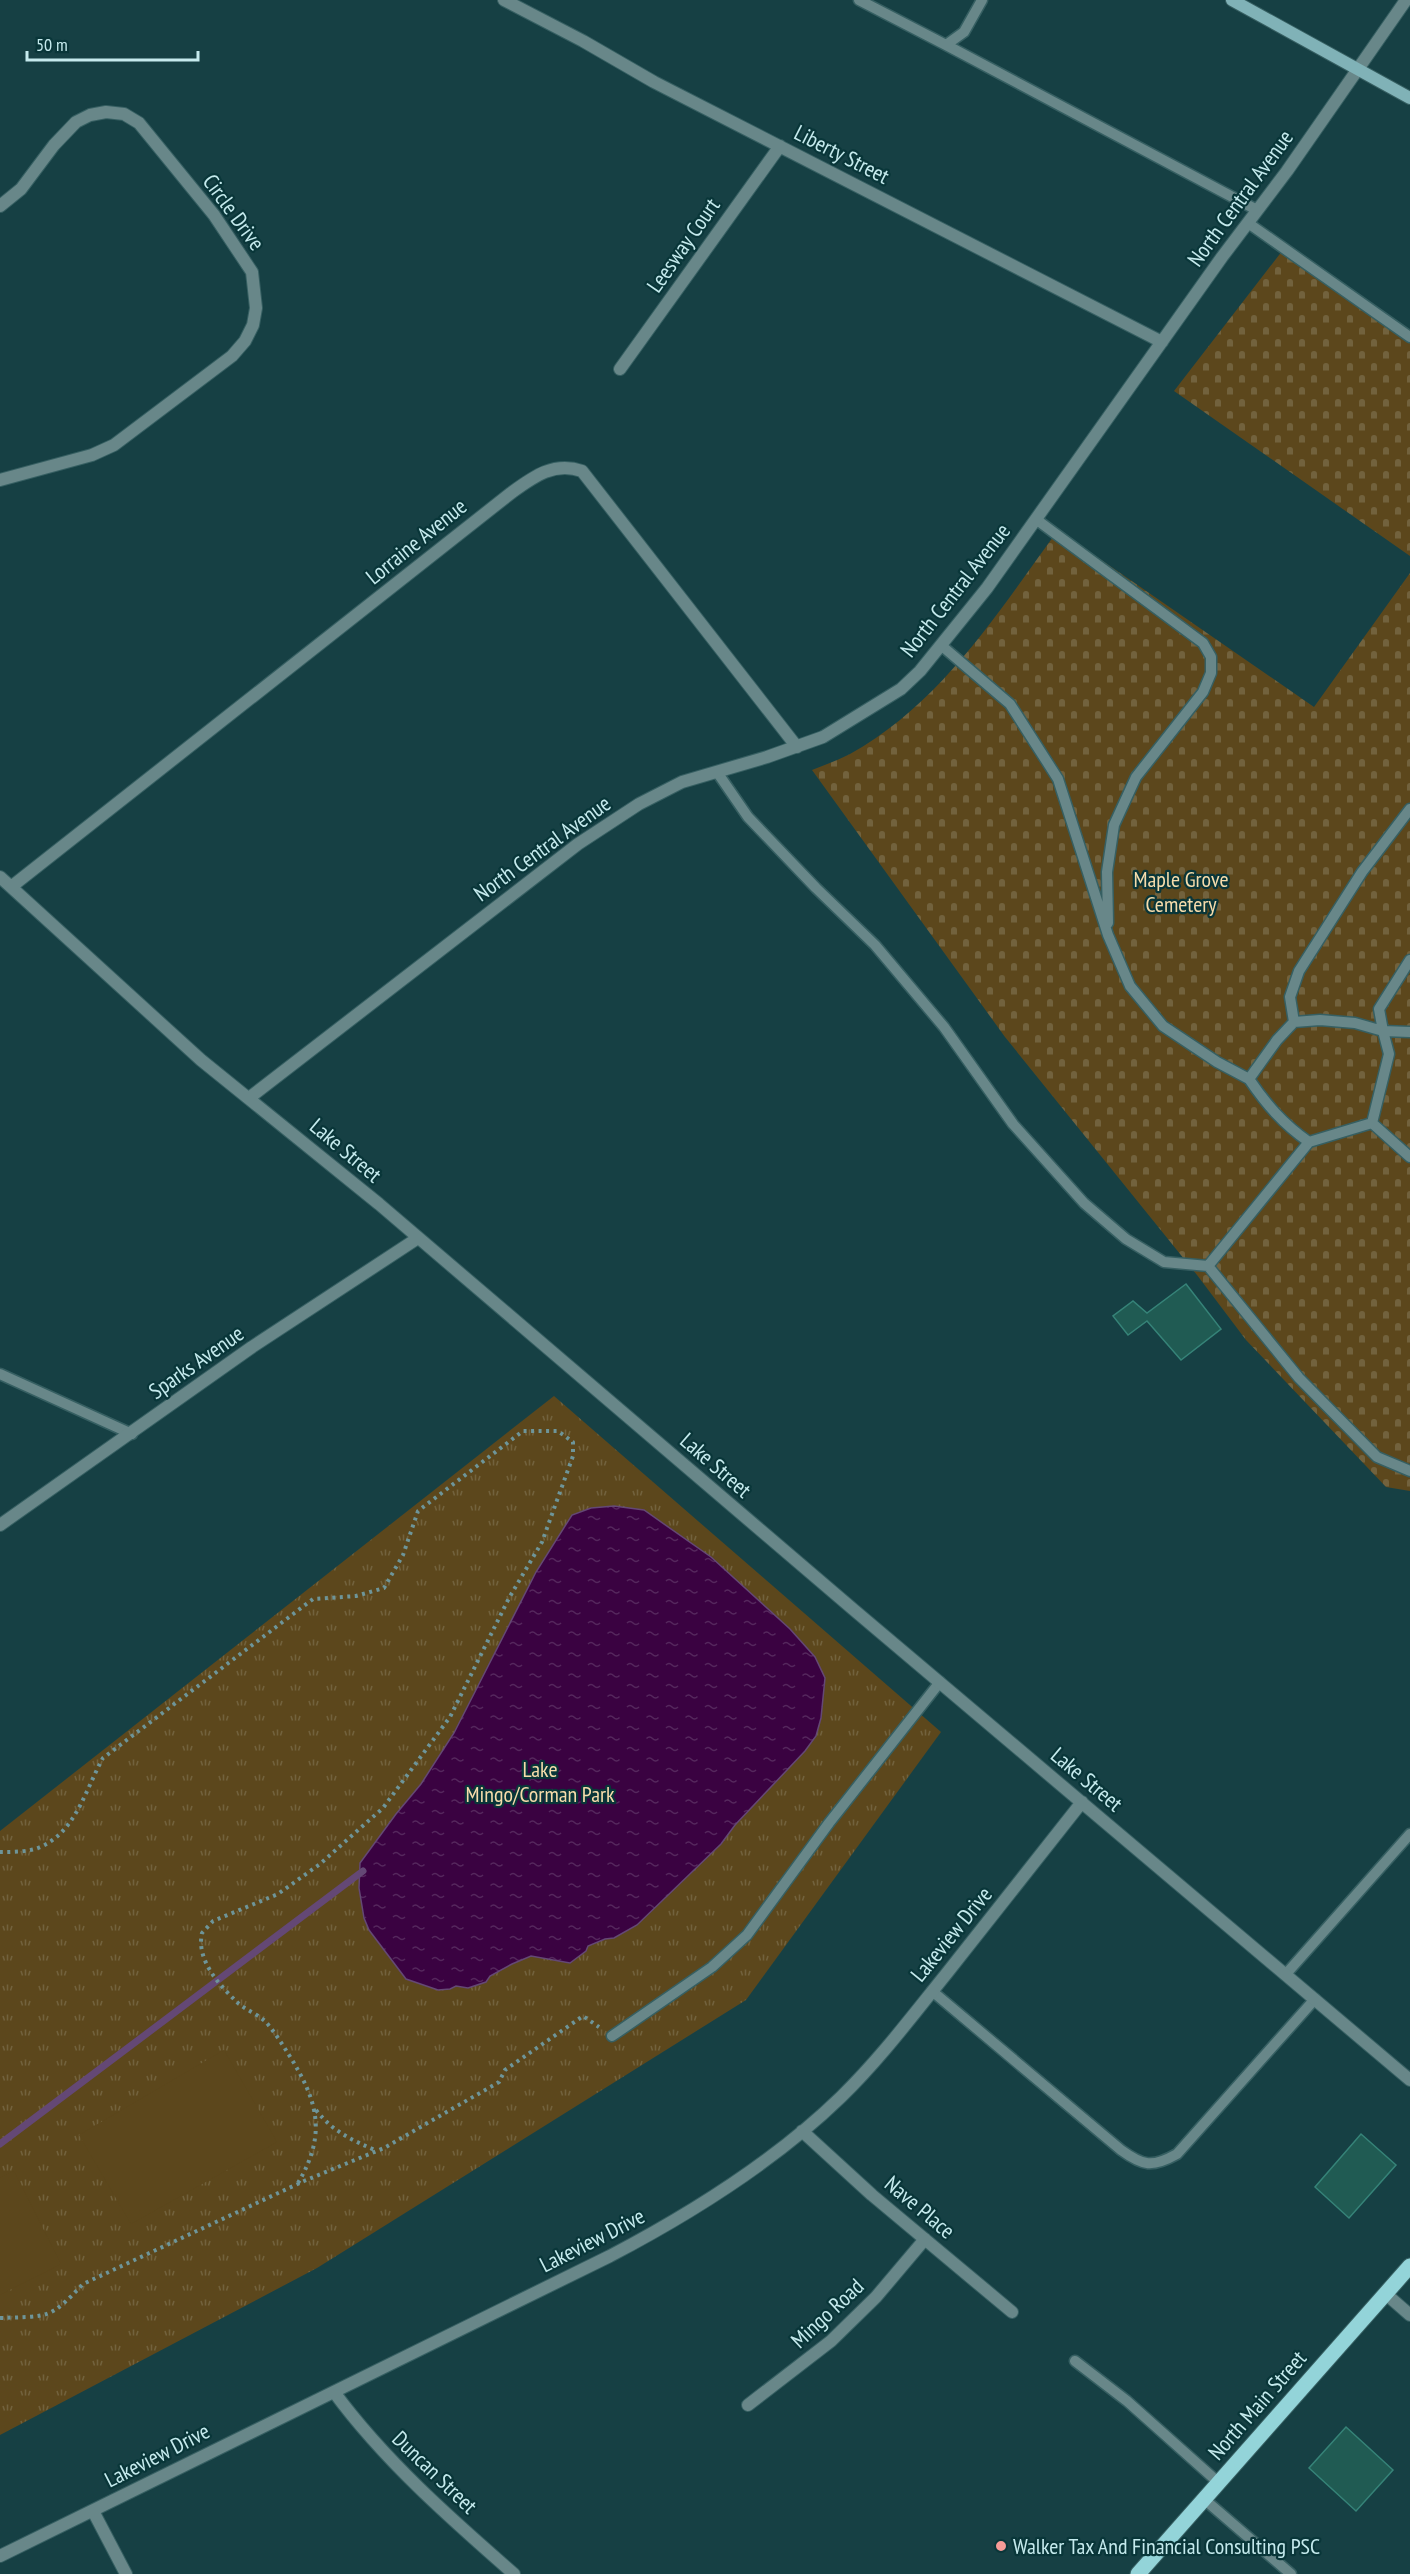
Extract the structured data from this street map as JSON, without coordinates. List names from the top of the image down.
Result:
{
  "streets": {
    "main road": ["North Main Street"],
    "street": [
      "Liberty Street",
      "North Central Avenue",
      "Circle Drive",
      "Leesway Court",
      "Lorraine Avenue",
      "Lake Street",
      "Sparks Avenue",
      "Lakeview Drive",
      "Nave Place",
      "Mingo Road",
      "Duncan Street"
    ]
  },
  "crossings": [
    ["Liberty Street", "North Central Avenue"],
    ["Liberty Street", "Leesway Court"],
    ["North Central Avenue", "Lorraine Avenue"],
    ["North Central Avenue", "Lake Street"],
    ["Lorraine Avenue", "Lake Street"],
    ["Lake Street", "Sparks Avenue"],
    ["Lake Street", "Lakeview Drive"],
    ["Lakeview Drive", "Nave Place"],
    ["Lakeview Drive", "Duncan Street"],
    ["Nave Place", "Mingo Road"]
  ],
  "parks": ["Maple Grove Cemetery", "Lake Mingo/Corman Park"],
  "places": ["Walker Tax And Financial Consulting PSC"],
  "scale_bar": "50 m"
}
